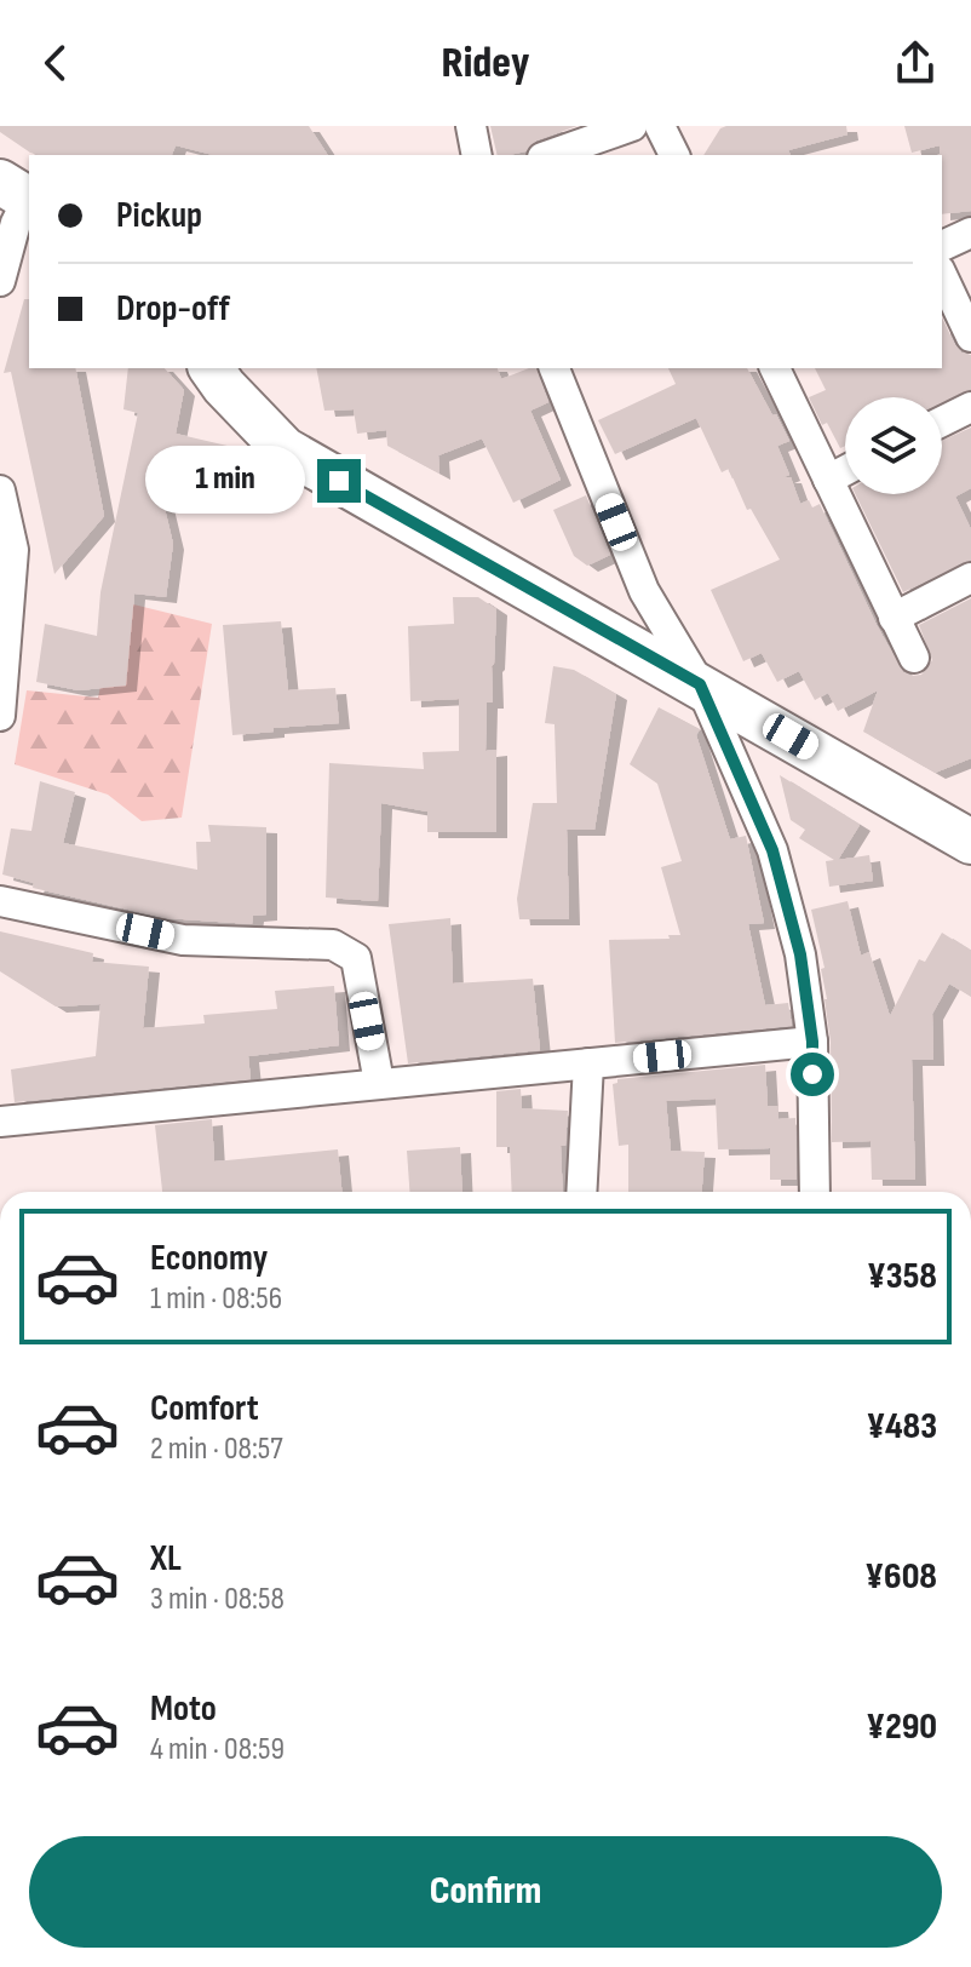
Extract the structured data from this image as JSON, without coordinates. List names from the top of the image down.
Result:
{
  "page": {
    "header": "Ridey",
    "banner": ["Pickup", "Drop-off"],
    "bubble": "1 min",
    "list": [
      {
        "name": "Economy",
        "note": "1 min · 08:56",
        "value": "¥358"
      },
      {
        "name": "Comfort",
        "note": "2 min · 08:57",
        "value": "¥483"
      },
      {
        "name": "XL",
        "note": "3 min · 08:58",
        "value": "¥608"
      },
      {
        "name": "Moto",
        "note": "4 min · 08:59",
        "value": "¥290"
      }
    ],
    "buttons": "Confirm"
  }
}
